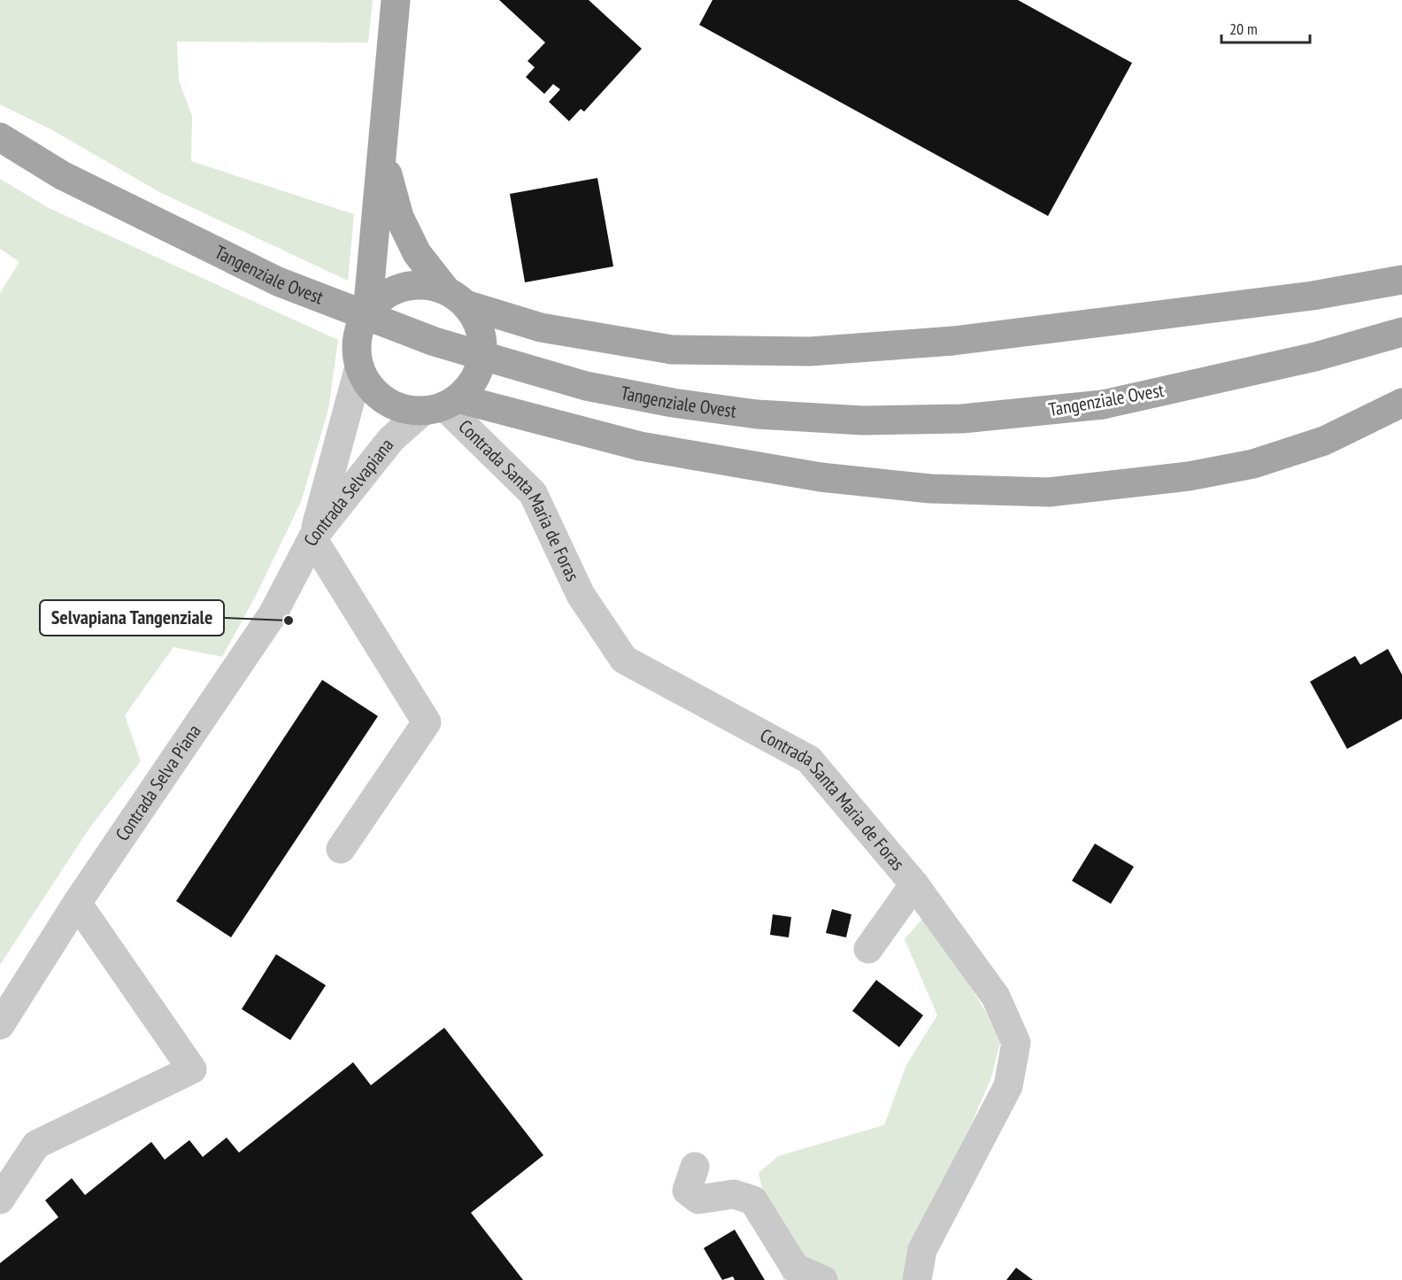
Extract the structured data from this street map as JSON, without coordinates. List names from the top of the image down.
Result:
{
  "streets": {
    "main road": ["Tangenziale Ovest"],
    "street": ["Contrada Selvapiana", "Contrada Santa Maria de Foras", "Contrada Selva Piana"]
  },
  "crossings": [
    ["Contrada Selvapiana", "Contrada Santa Maria de Foras"],
    ["Contrada Selvapiana", "Contrada Selva Piana"]
  ],
  "places": ["Selvapiana Tangenziale"],
  "scale_bar": "20 m"
}
